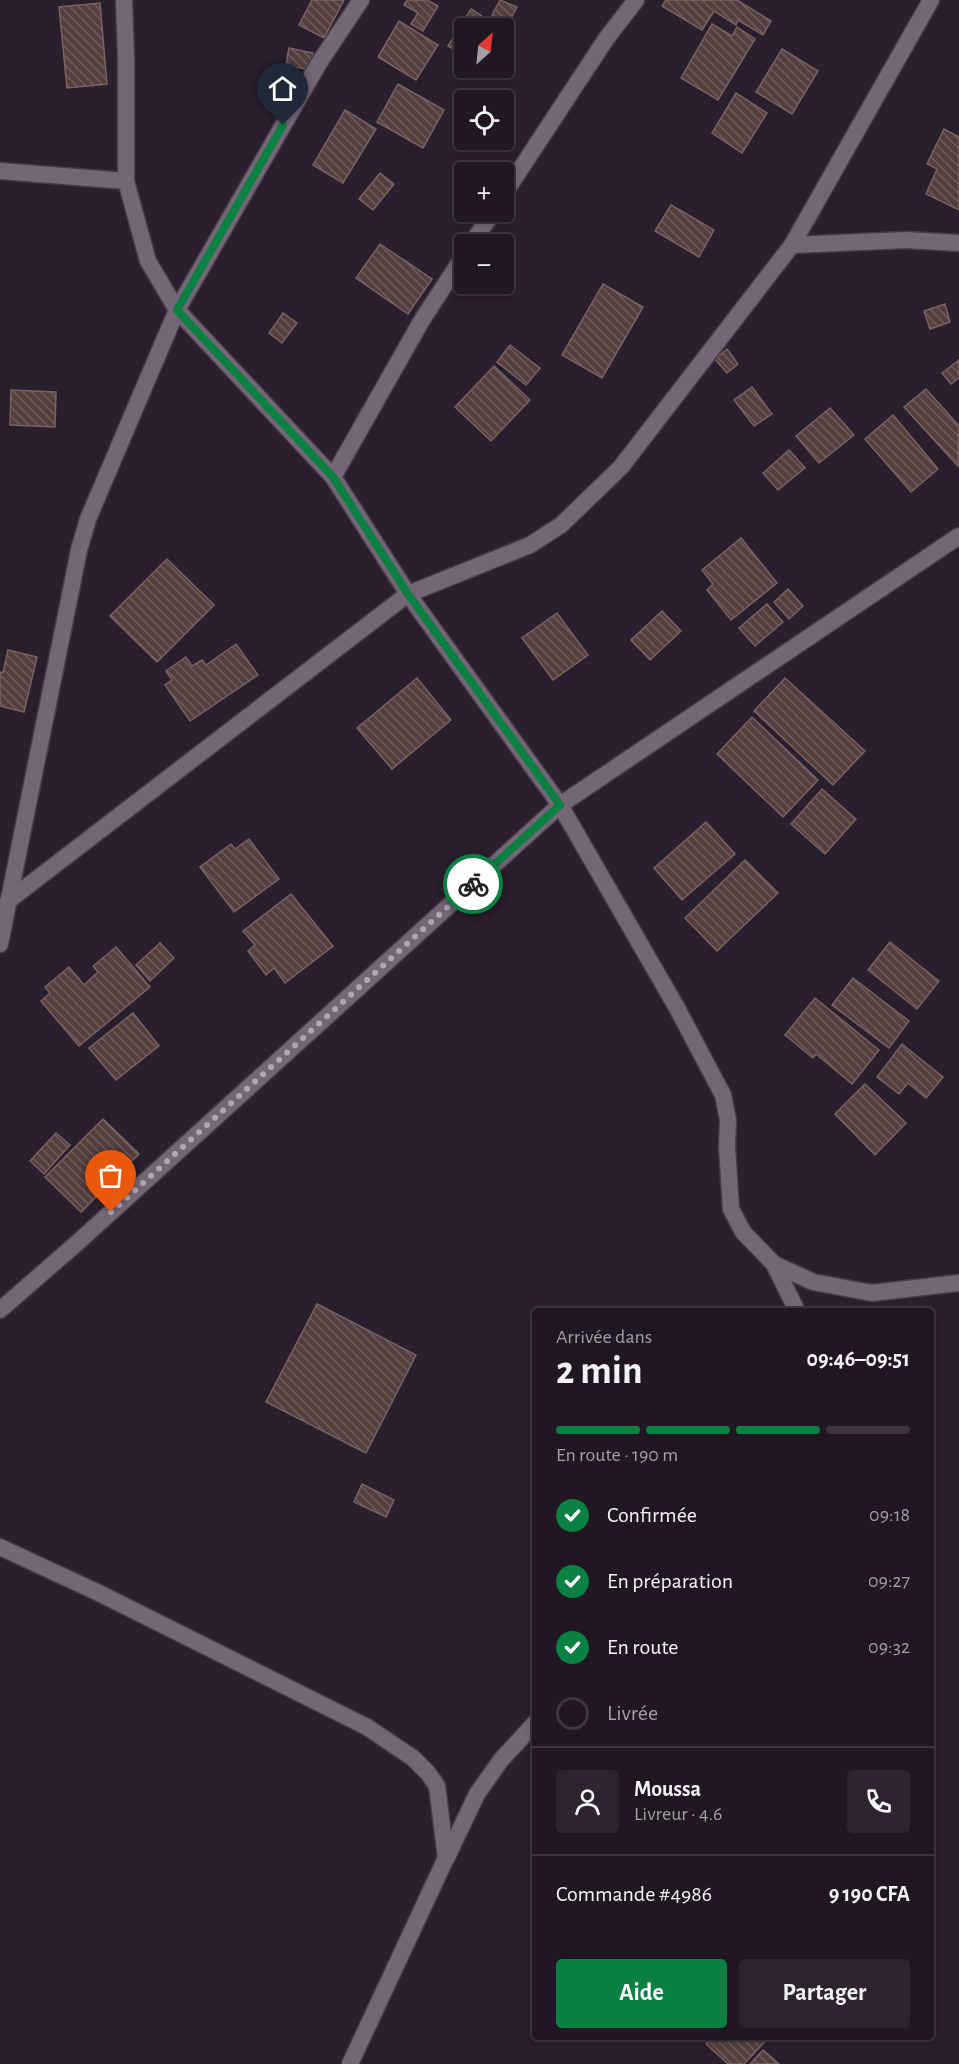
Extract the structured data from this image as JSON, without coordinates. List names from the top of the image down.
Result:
{
  "north": "top right",
  "page": {
    "map_buttons": ["+", "−"],
    "heading": ["2 min", "Arrivée dans", "09:46–09:51"],
    "panel": [
      "Moussa",
      "Livreur · 4.6",
      "Commande #4986",
      "9 190 CFA"
    ],
    "bar": "En route · 190 m",
    "list": [
      ["Confirmée", "09:18"],
      ["En préparation", "09:27"],
      ["En route", "09:32"],
      "Livrée"
    ],
    "buttons": ["Aide", "Partager"]
  }
}
